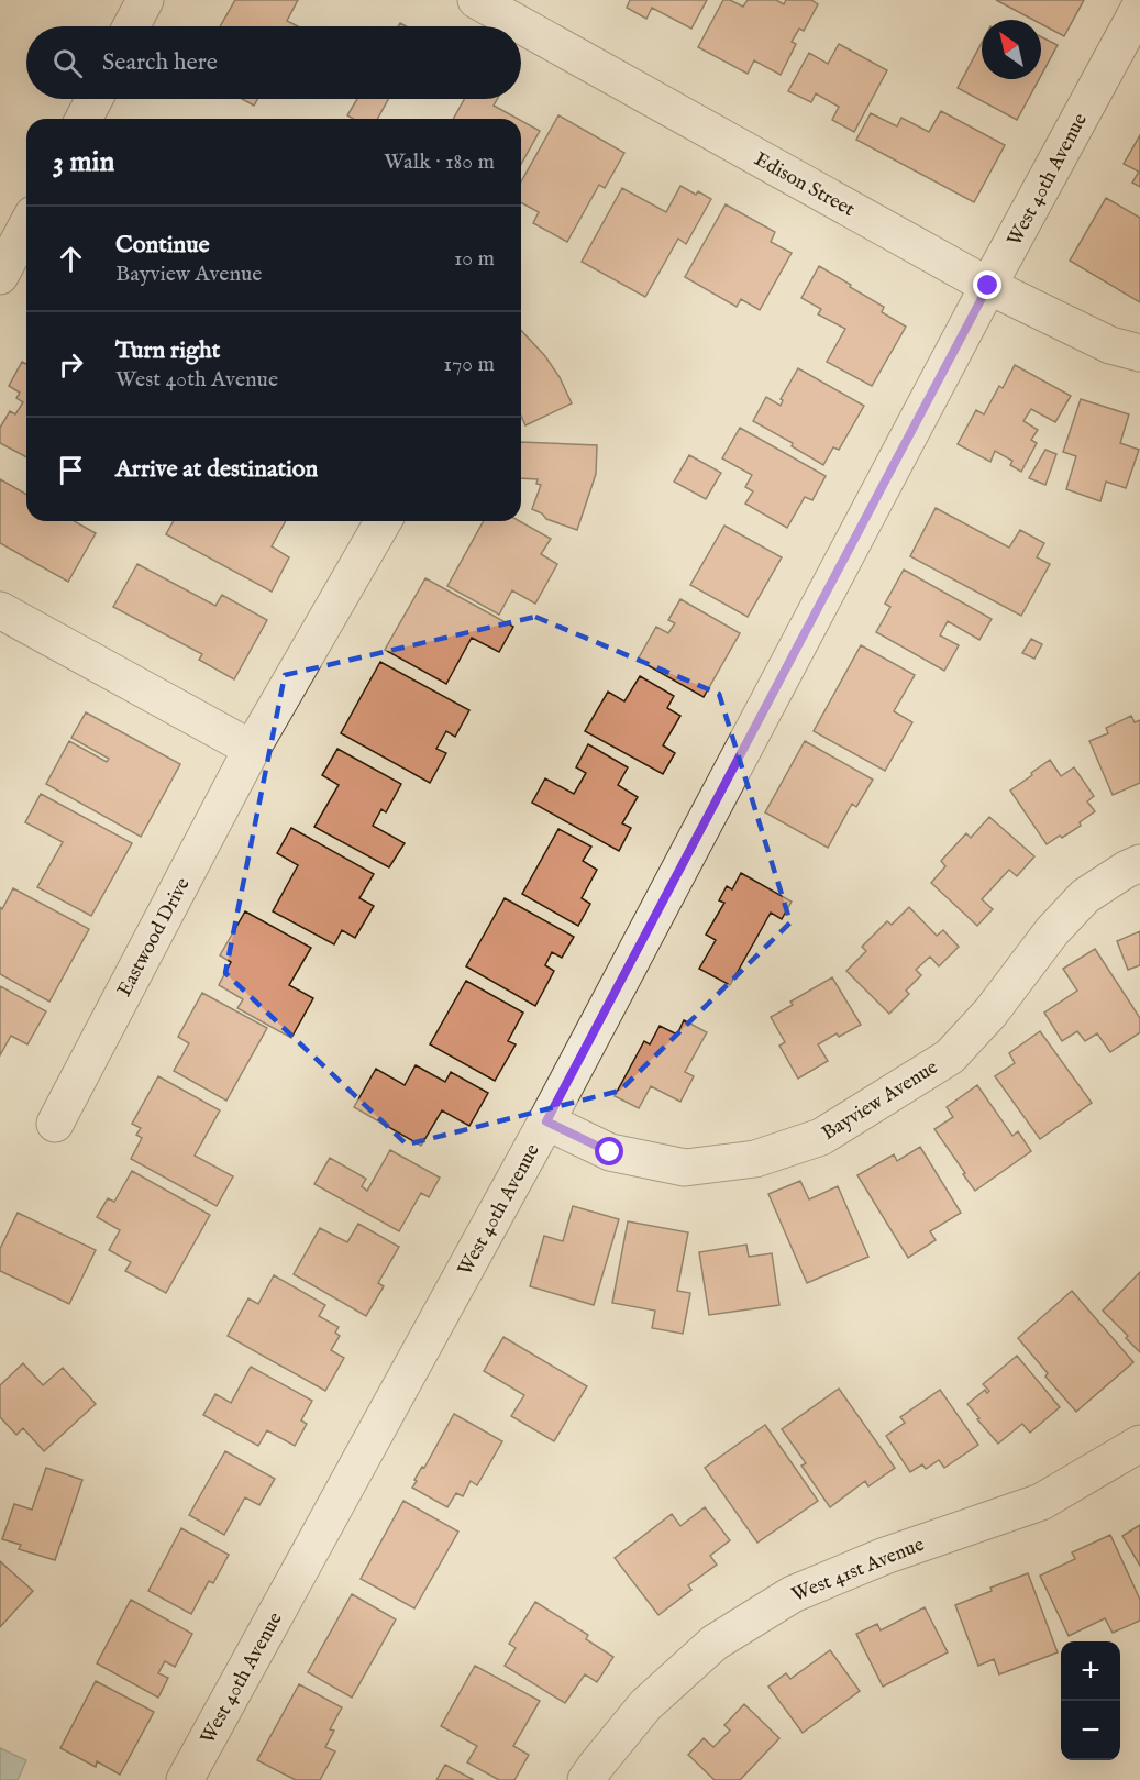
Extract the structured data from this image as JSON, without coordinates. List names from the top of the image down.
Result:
{
  "streets": {
    "street": [
      "West 40th Avenue",
      "Edison Street",
      "Eastwood Drive",
      "Bayview Avenue",
      "West 41st Avenue"
    ]
  },
  "crossings": [
    ["West 40th Avenue", "Edison Street"],
    ["West 40th Avenue", "Bayview Avenue"]
  ],
  "north": "top left",
  "page": {
    "search": "Search here",
    "heading": ["3 min", "Walk · 180 m"],
    "list": [
      ["Continue", "Bayview Avenue", "10 m"],
      ["Turn right", "West 40th Avenue", "170 m"],
      "Arrive at destination"
    ],
    "map_buttons": ["+", "−"]
  }
}
